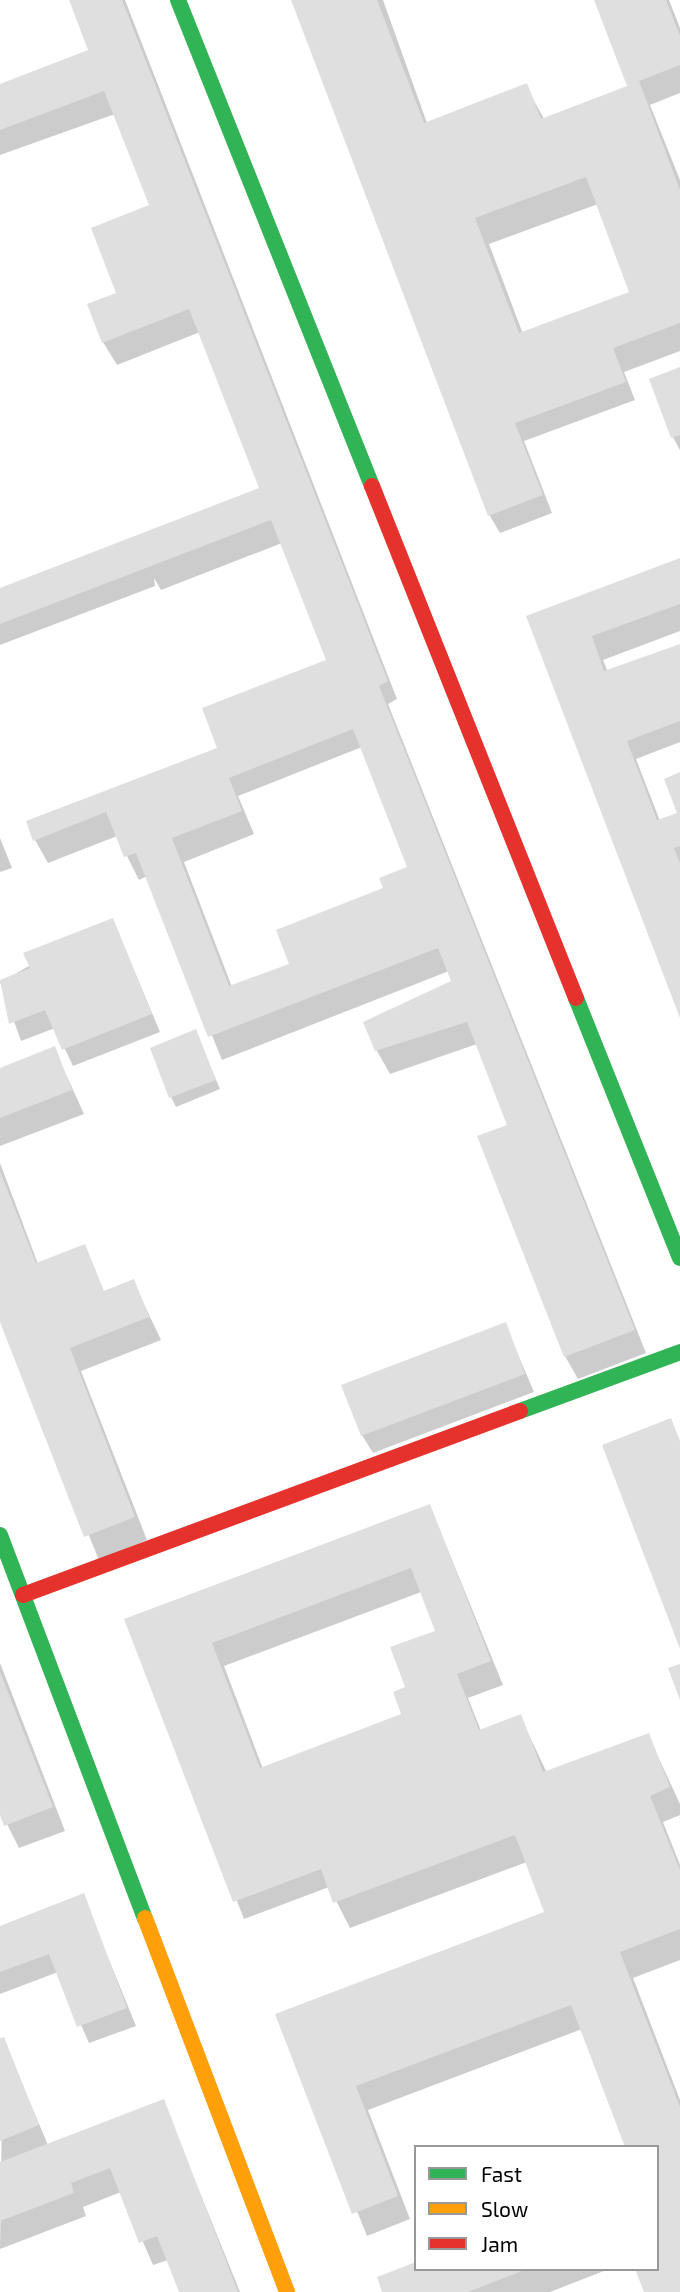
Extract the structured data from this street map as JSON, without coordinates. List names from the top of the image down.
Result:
{
  "legend": ["Fast", "Slow", "Jam"]
}
